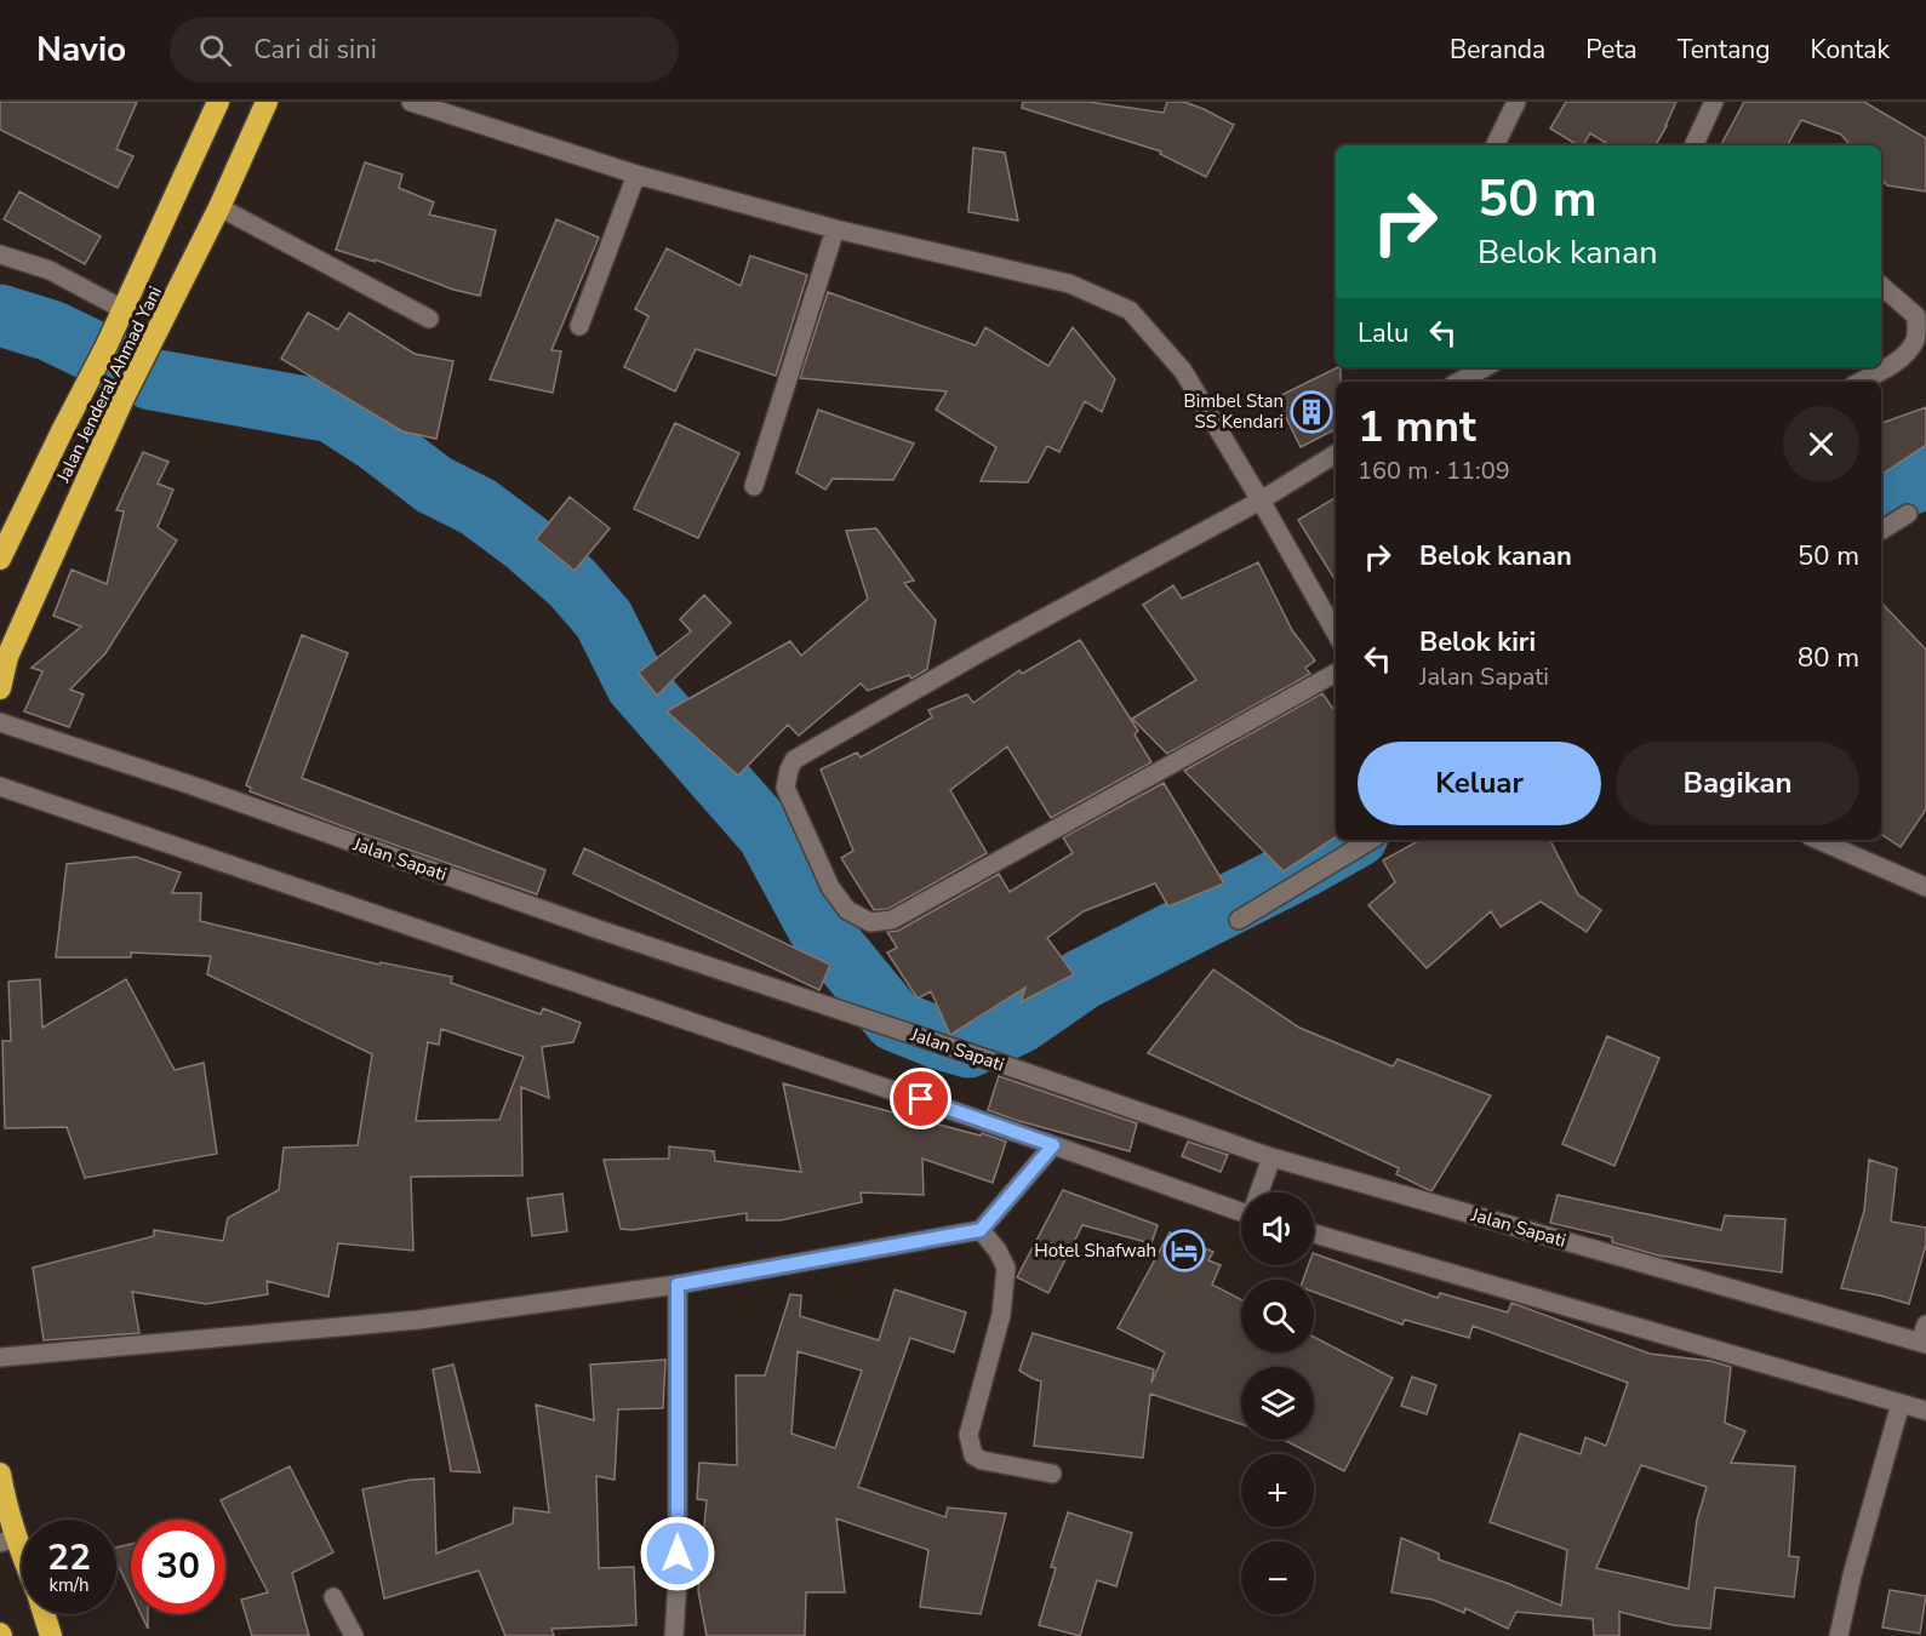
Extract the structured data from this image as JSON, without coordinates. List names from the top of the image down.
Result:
{
  "streets": {
    "highway": ["Jalan Jenderal Ahmad Yani"],
    "street": ["Jalan Sapati"]
  },
  "places": {
    "building": ["Bimbel Stan SS Kendari"],
    "hotel": ["Hotel Shafwah"]
  },
  "page": {
    "header": "Navio",
    "search": "Cari di sini",
    "nav": [
      "Beranda",
      "Peta",
      "Tentang",
      "Kontak"
    ],
    "turn": ["50 m", "Belok kanan"],
    "then": "Lalu",
    "heading": ["1 mnt", "160 m · 11:09"],
    "list": [
      {
        "name": "Belok kanan",
        "value": "50 m"
      },
      {
        "name": "Belok kiri",
        "note": "Jalan Sapati",
        "value": "80 m"
      }
    ],
    "buttons": ["Keluar", "Bagikan"],
    "map_buttons": ["+", "−"],
    "speed": "22 km/h",
    "limit": "30"
  }
}
